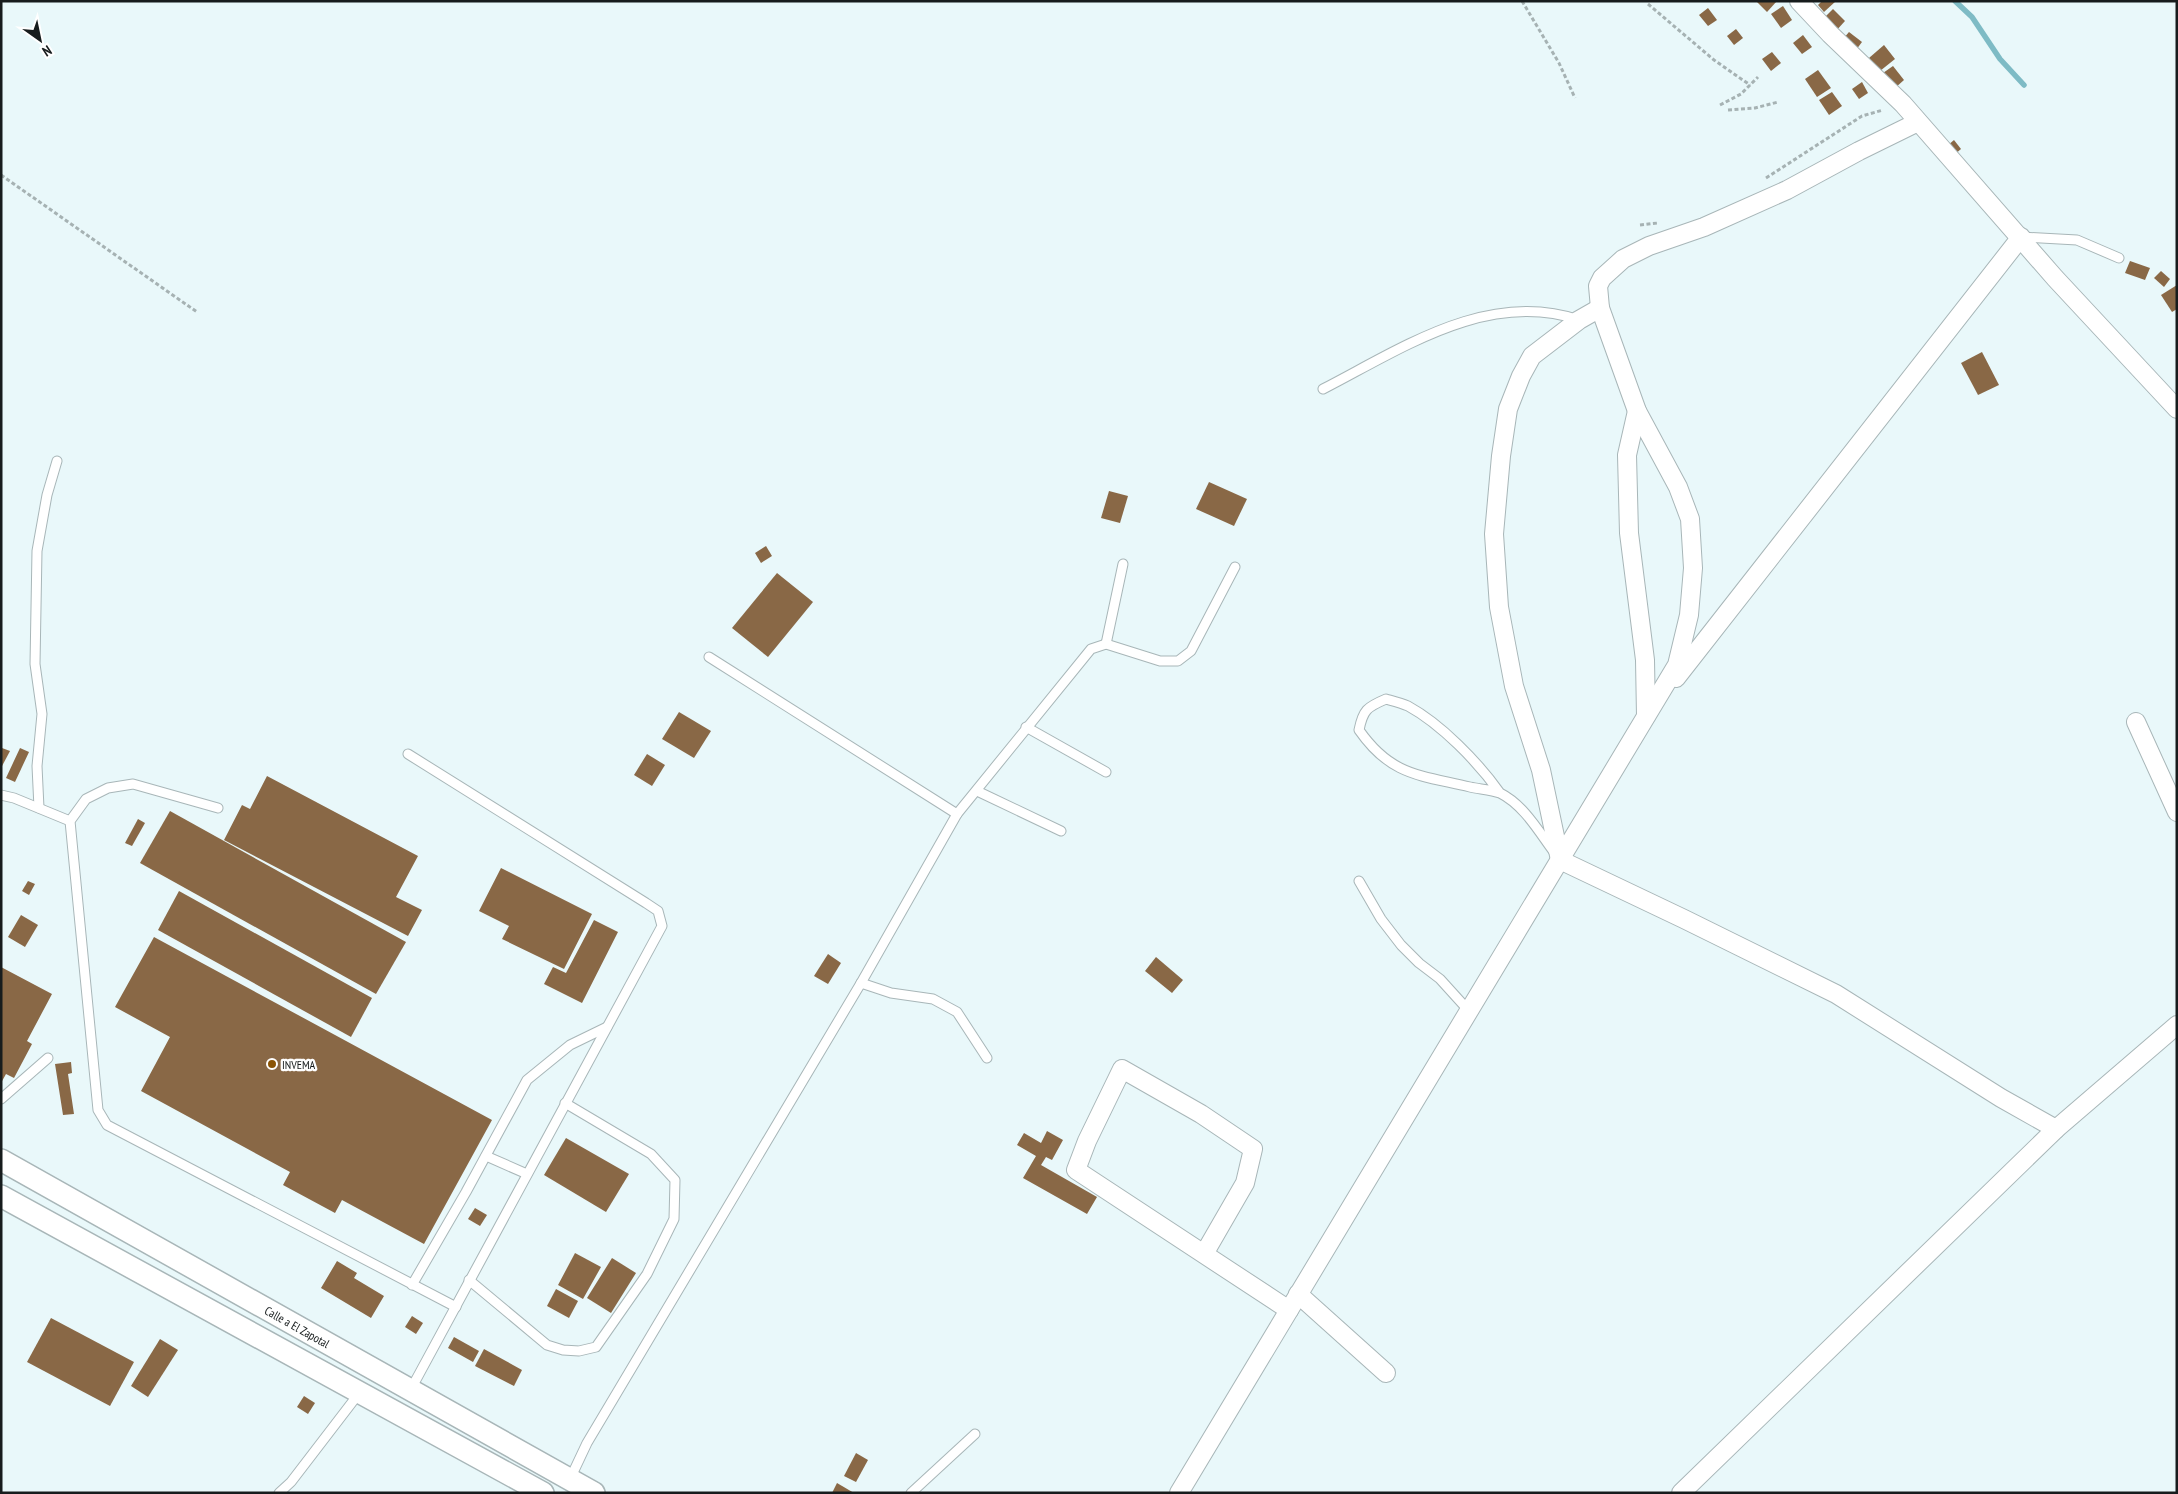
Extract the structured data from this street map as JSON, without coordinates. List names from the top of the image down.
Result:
{
  "streets": {
    "street": ["Calle a El Zapotal"]
  },
  "places": ["INVEMA"],
  "north": "bottom right"
}
